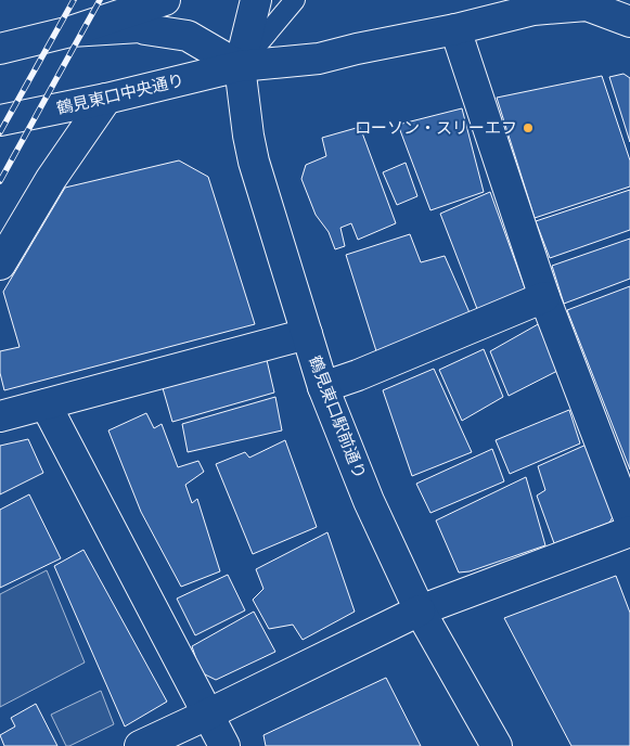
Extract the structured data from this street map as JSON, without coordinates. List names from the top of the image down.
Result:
{
  "streets": {
    "street": ["鶴見東口中央通り", "鶴見東口駅前通り"]
  },
  "crossings": [
    ["鶴見東口中央通り", "鶴見東口駅前通り"]
  ],
  "places": ["ローソン・スリーエフ"]
}
